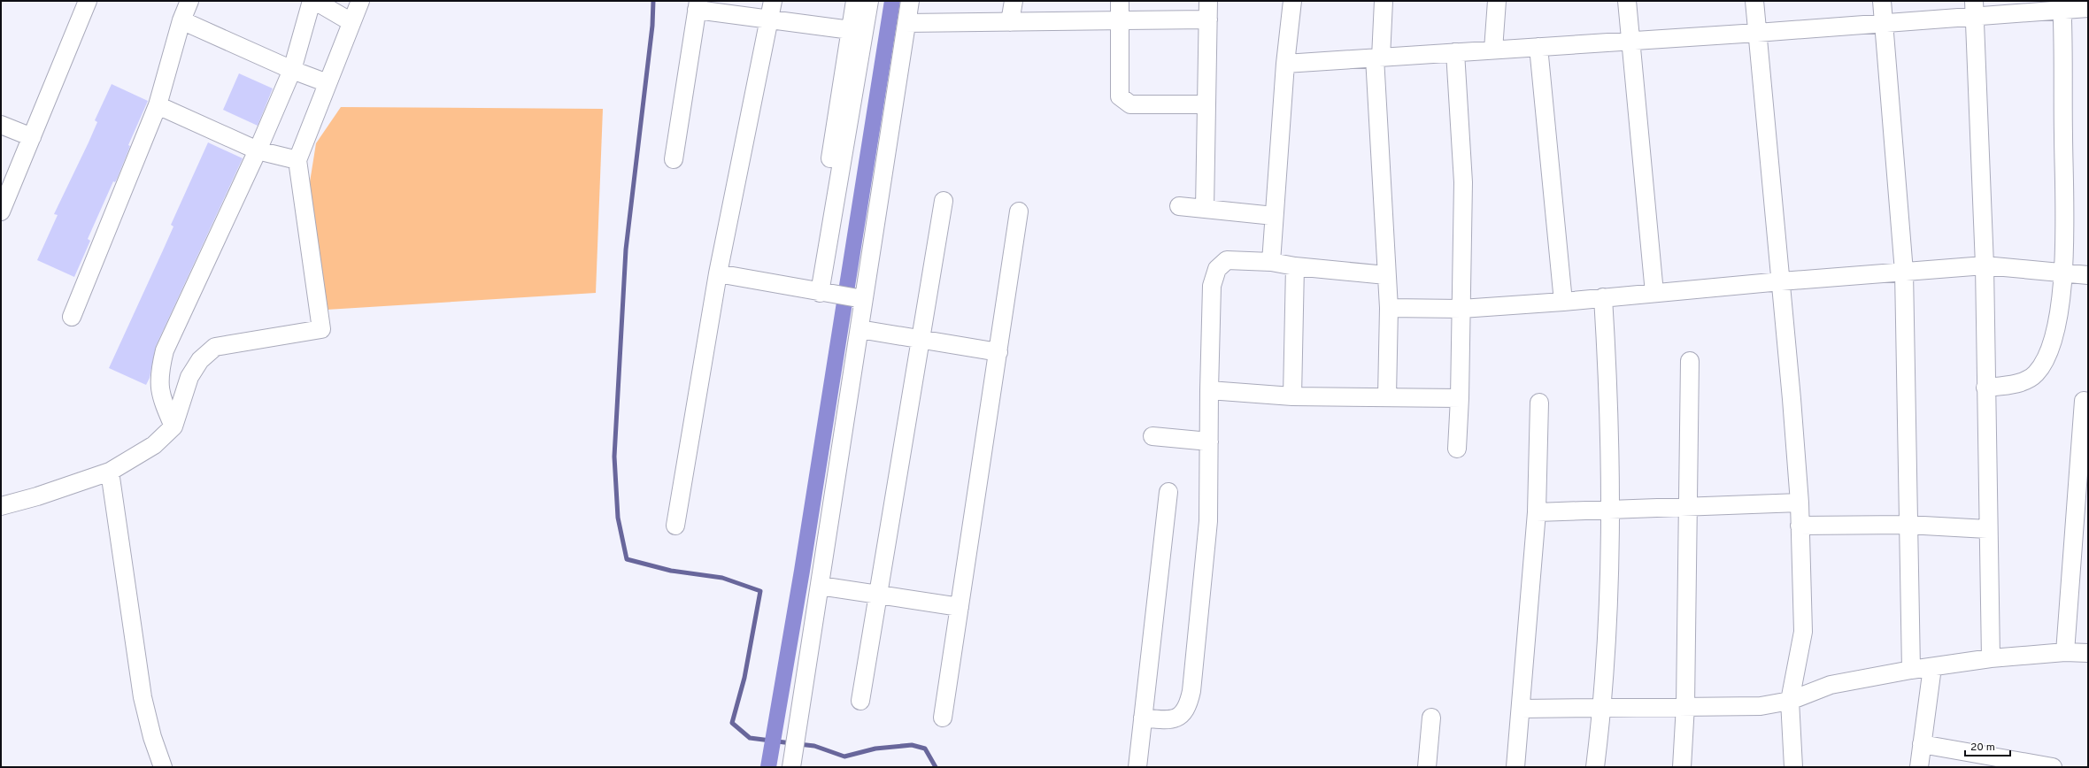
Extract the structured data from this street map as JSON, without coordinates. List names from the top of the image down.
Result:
{
  "scale_bar": "20 m"
}
